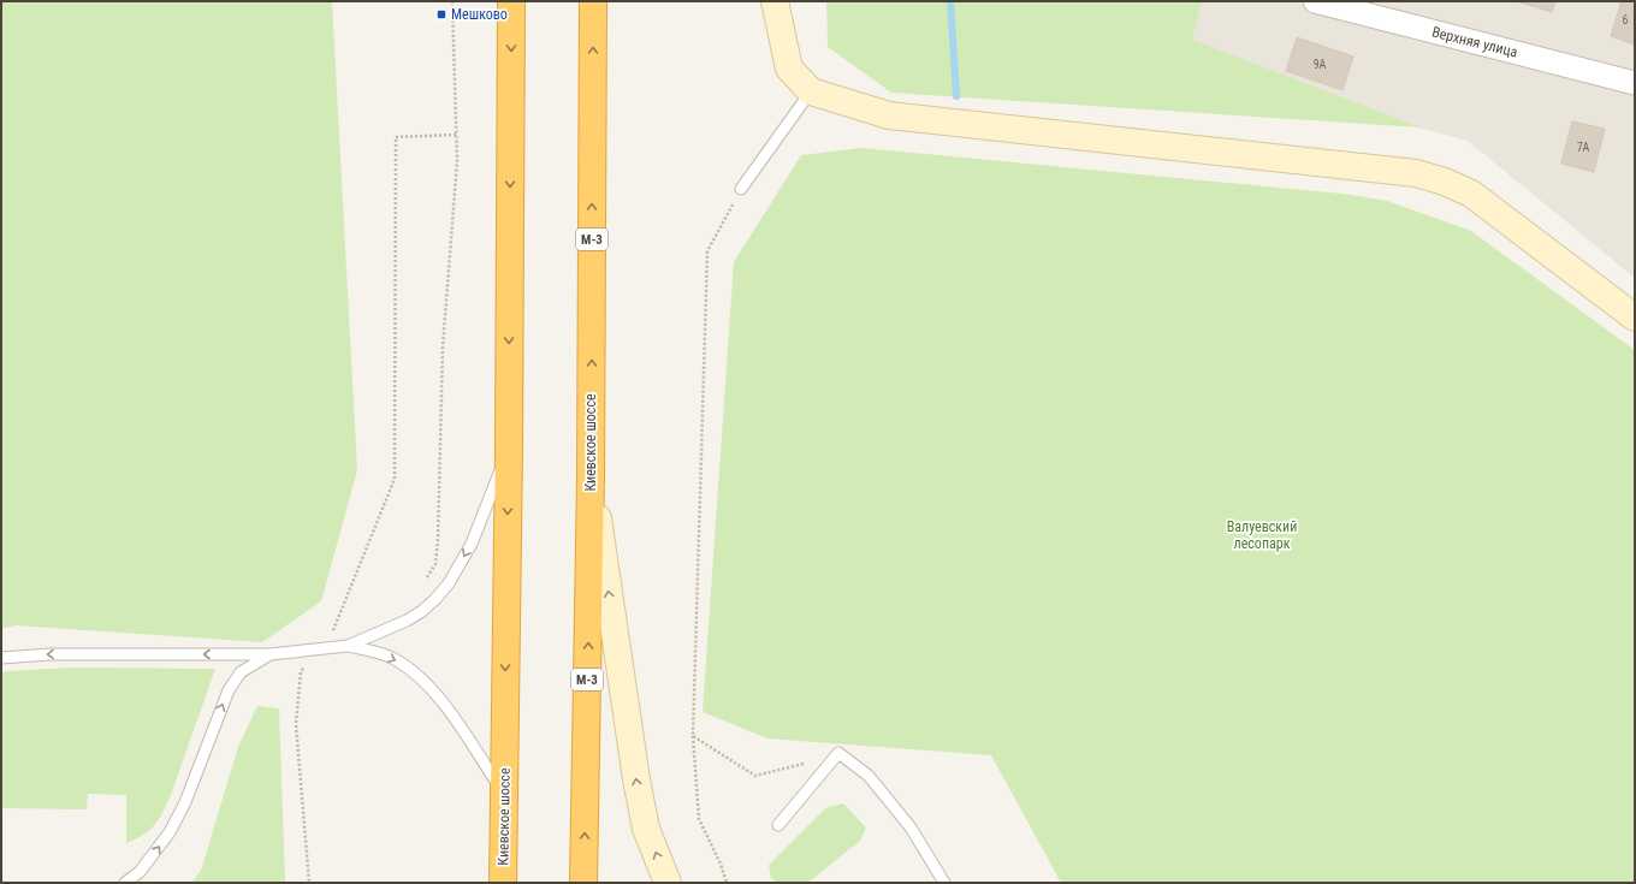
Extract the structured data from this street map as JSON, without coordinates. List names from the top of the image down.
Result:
{
  "streets": {
    "highway": ["М-3", "Киевское шоссе"],
    "street": ["Верхняя улица"]
  },
  "parks": ["Валуевский лесопарк"],
  "places": {
    "transit": ["Мешково"]
  },
  "house_numbers": ["6", "9А", "7А"]
}
